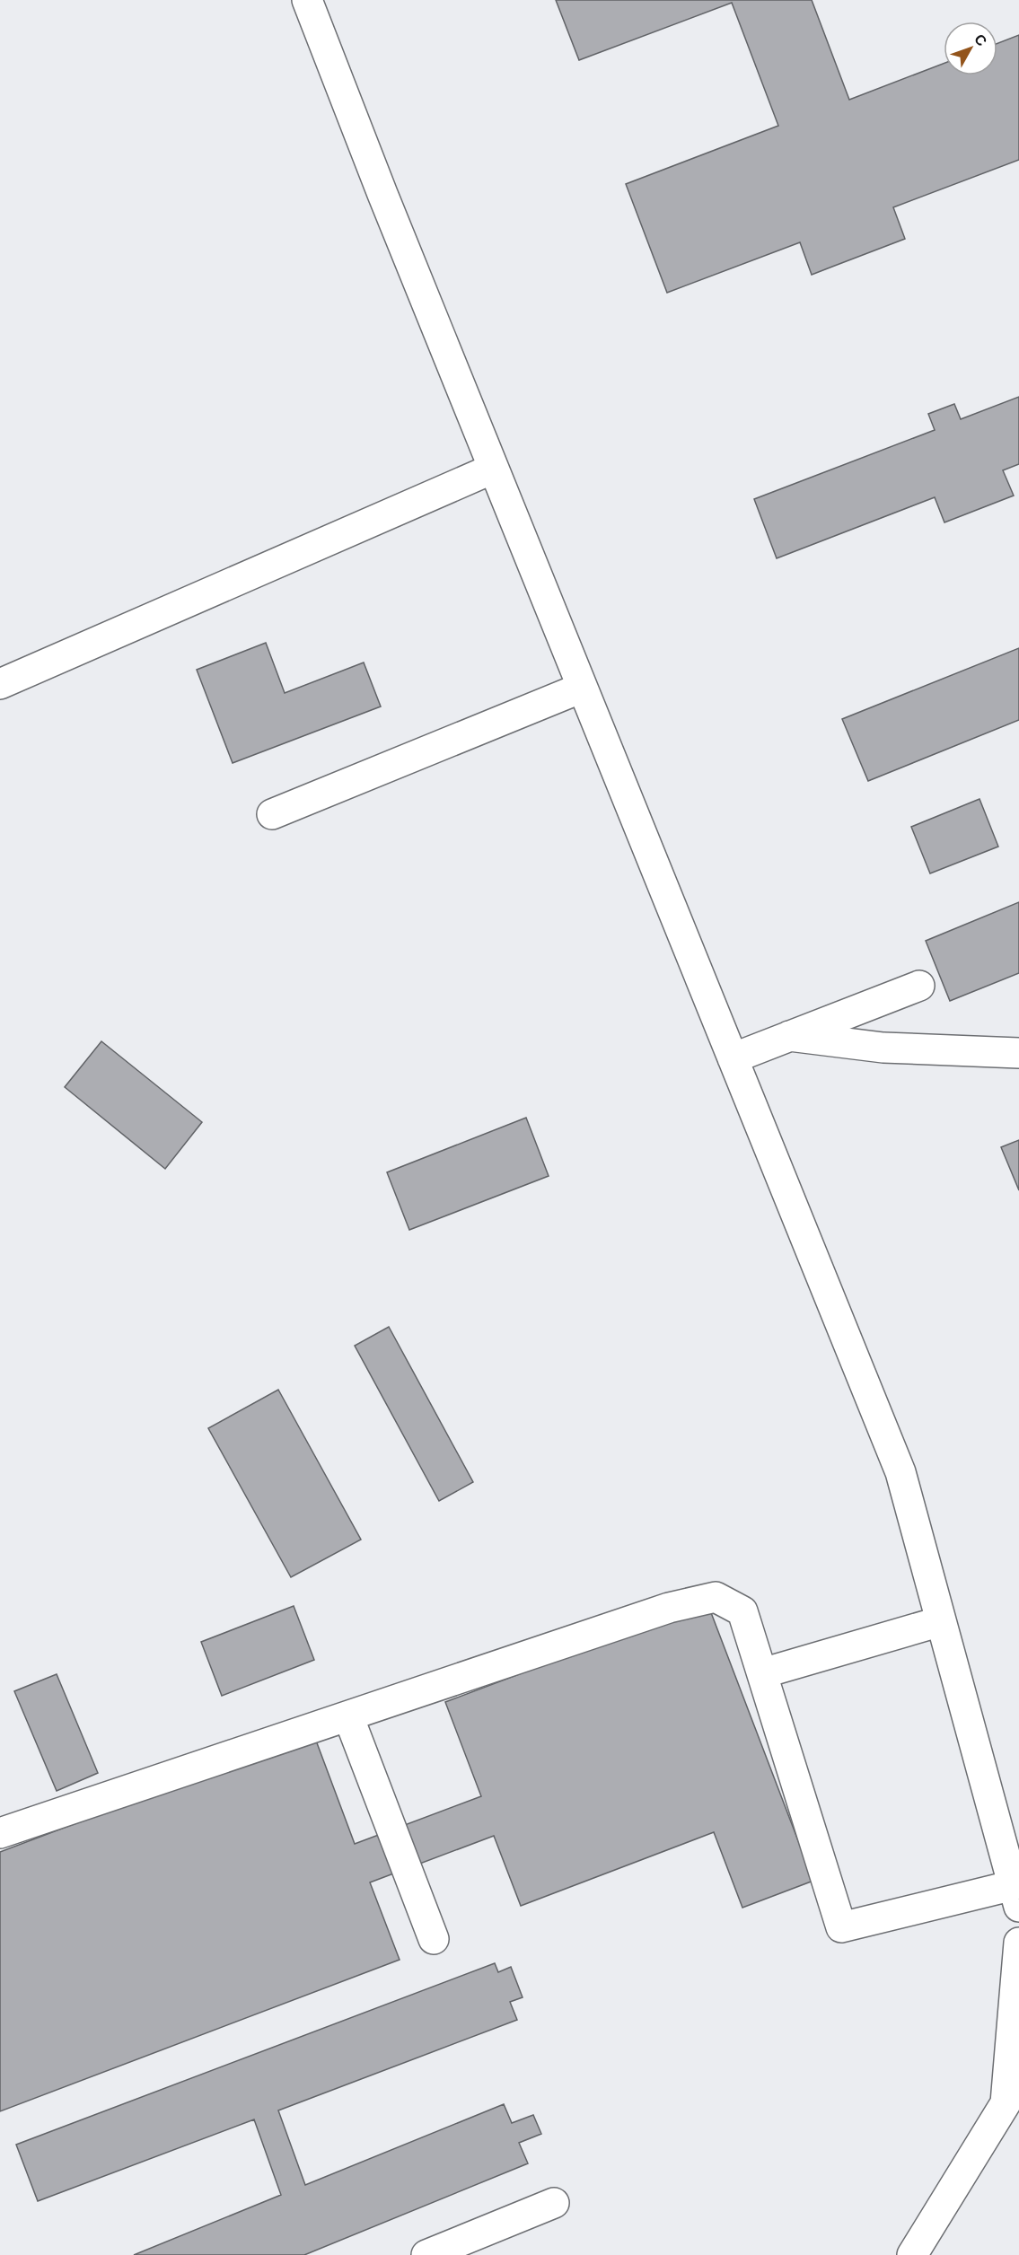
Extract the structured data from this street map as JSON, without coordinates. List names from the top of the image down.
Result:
{
  "north": "top right"
}
